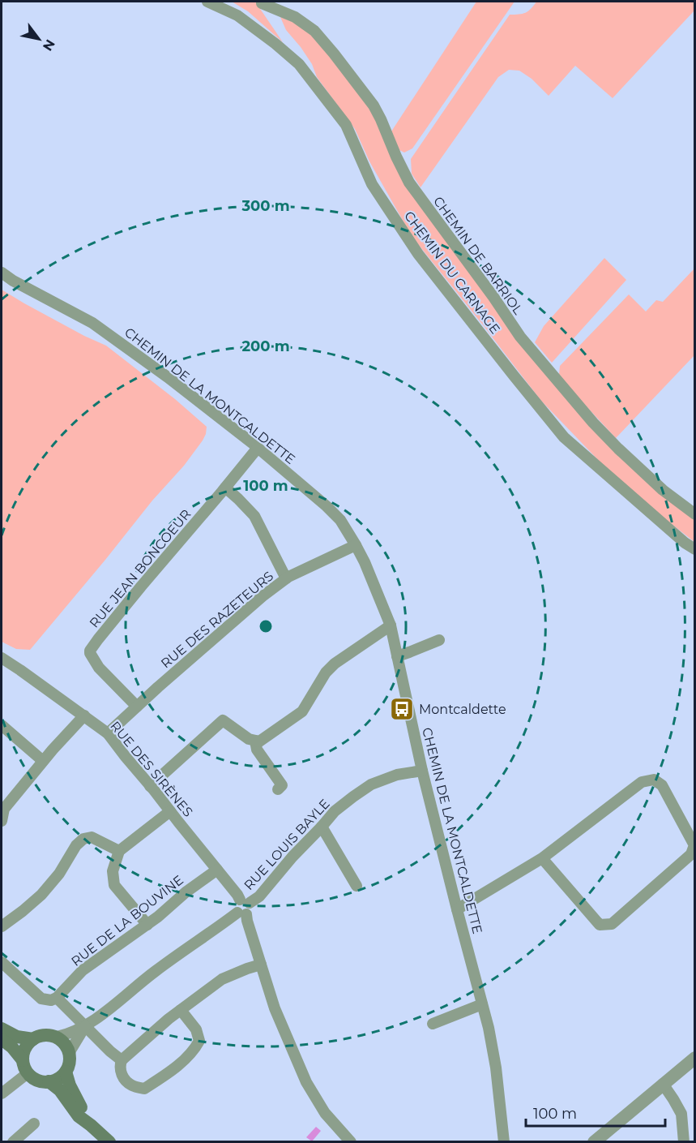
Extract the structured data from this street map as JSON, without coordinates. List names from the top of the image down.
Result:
{
  "streets": {
    "street": [
      "CHEMIN DE BARRIOL",
      "CHEMIN DU CARNAGE",
      "CHEMIN DE LA MONTCALDETTE",
      "RUE JEAN BONCOEUR",
      "RUE DES RAZETEURS",
      "RUE DES SIRÈNES",
      "RUE LOUIS BAYLE",
      "RUE DE LA BOUVINE"
    ]
  },
  "crossings": [
    ["CHEMIN DE LA MONTCALDETTE", "RUE JEAN BONCOEUR"],
    ["CHEMIN DE LA MONTCALDETTE", "RUE DES RAZETEURS"],
    ["CHEMIN DE LA MONTCALDETTE", "RUE LOUIS BAYLE"],
    ["RUE JEAN BONCOEUR", "RUE DES RAZETEURS"],
    ["RUE DES RAZETEURS", "RUE DES SIRÈNES"],
    ["RUE DES SIRÈNES", "RUE LOUIS BAYLE"],
    ["RUE DES SIRÈNES", "RUE DE LA BOUVINE"]
  ],
  "places": {
    "bus stop": ["Montcaldette"]
  },
  "scale_bar": "100 m",
  "north": "bottom right",
  "rings": ["300 m", "200 m", "100 m"]
}
